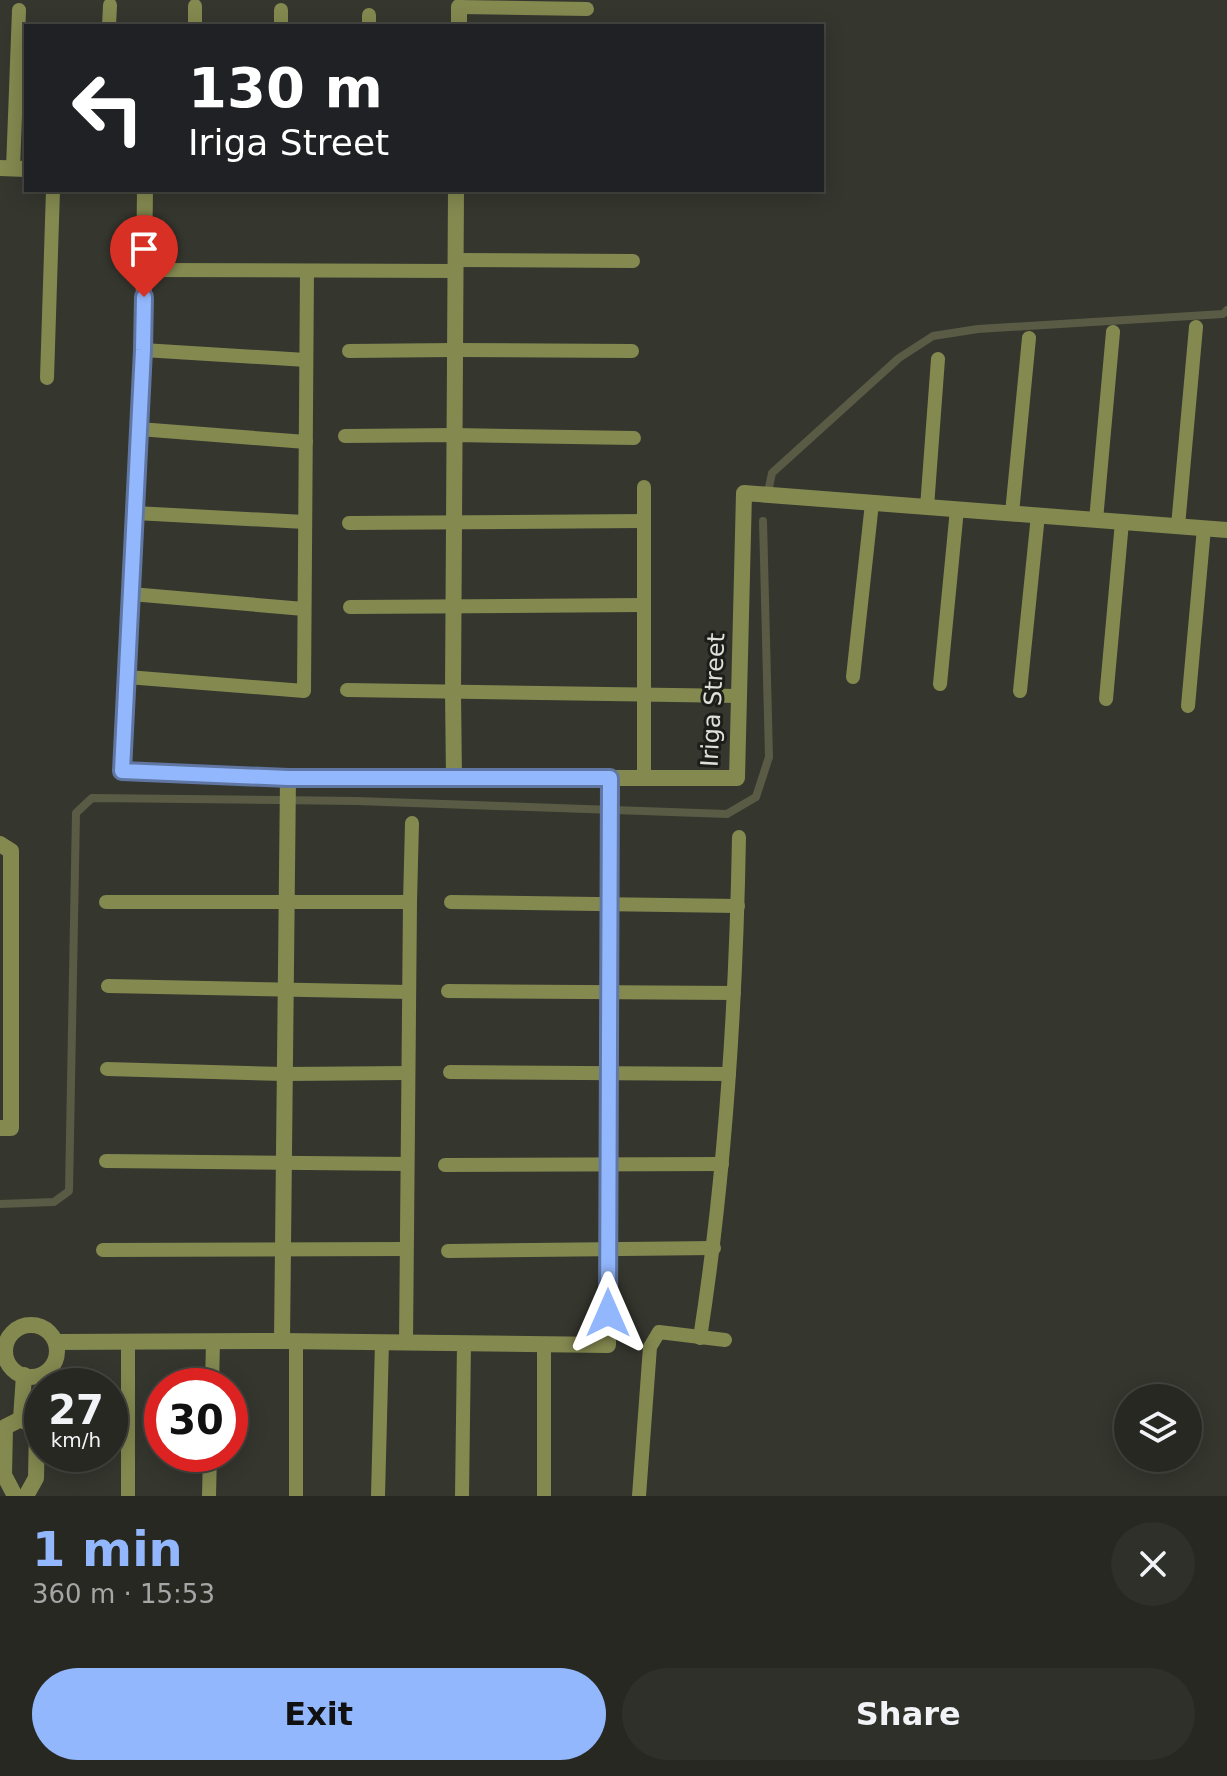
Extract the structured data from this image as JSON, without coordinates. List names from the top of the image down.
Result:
{
  "streets": {
    "street": ["Iriga Street"]
  },
  "page": {
    "turn": ["130 m", "Iriga Street"],
    "speed": "27 km/h",
    "limit": "30",
    "heading": ["1 min", "360 m · 15:53"],
    "buttons": ["Exit", "Share"]
  }
}
